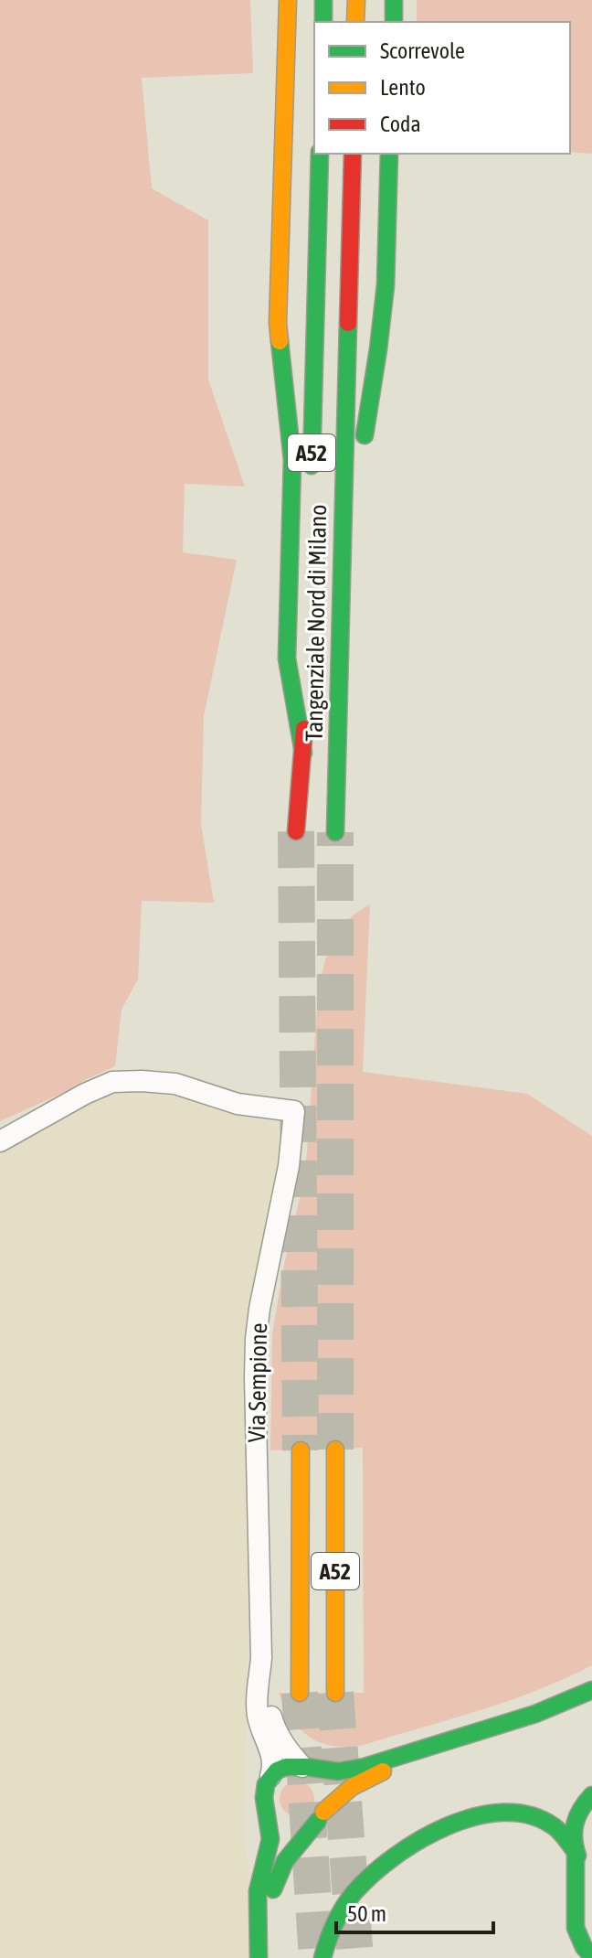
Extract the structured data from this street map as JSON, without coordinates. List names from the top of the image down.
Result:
{
  "streets": {
    "main road": ["A52", "Tangenziale Nord di Milano", "Via Sempione"]
  },
  "legend": ["Scorrevole", "Lento", "Coda"],
  "scale_bar": "50 m"
}
